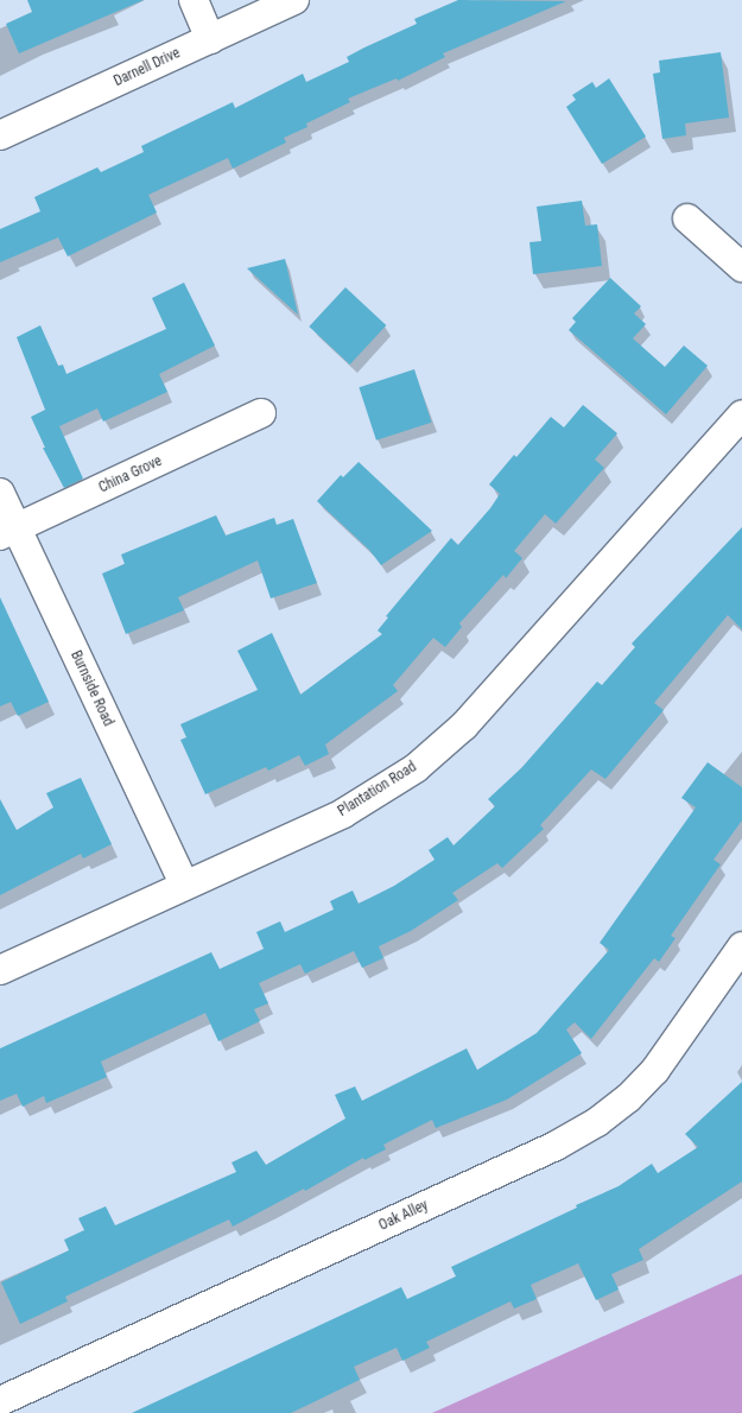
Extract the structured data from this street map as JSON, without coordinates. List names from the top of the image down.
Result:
{
  "streets": {
    "street": [
      "Darnell Drive",
      "China Grove",
      "Burnside Road",
      "Plantation Road",
      "Oak Alley"
    ]
  },
  "crossings": [
    ["China Grove", "Burnside Road"],
    ["Burnside Road", "Plantation Road"]
  ]
}
